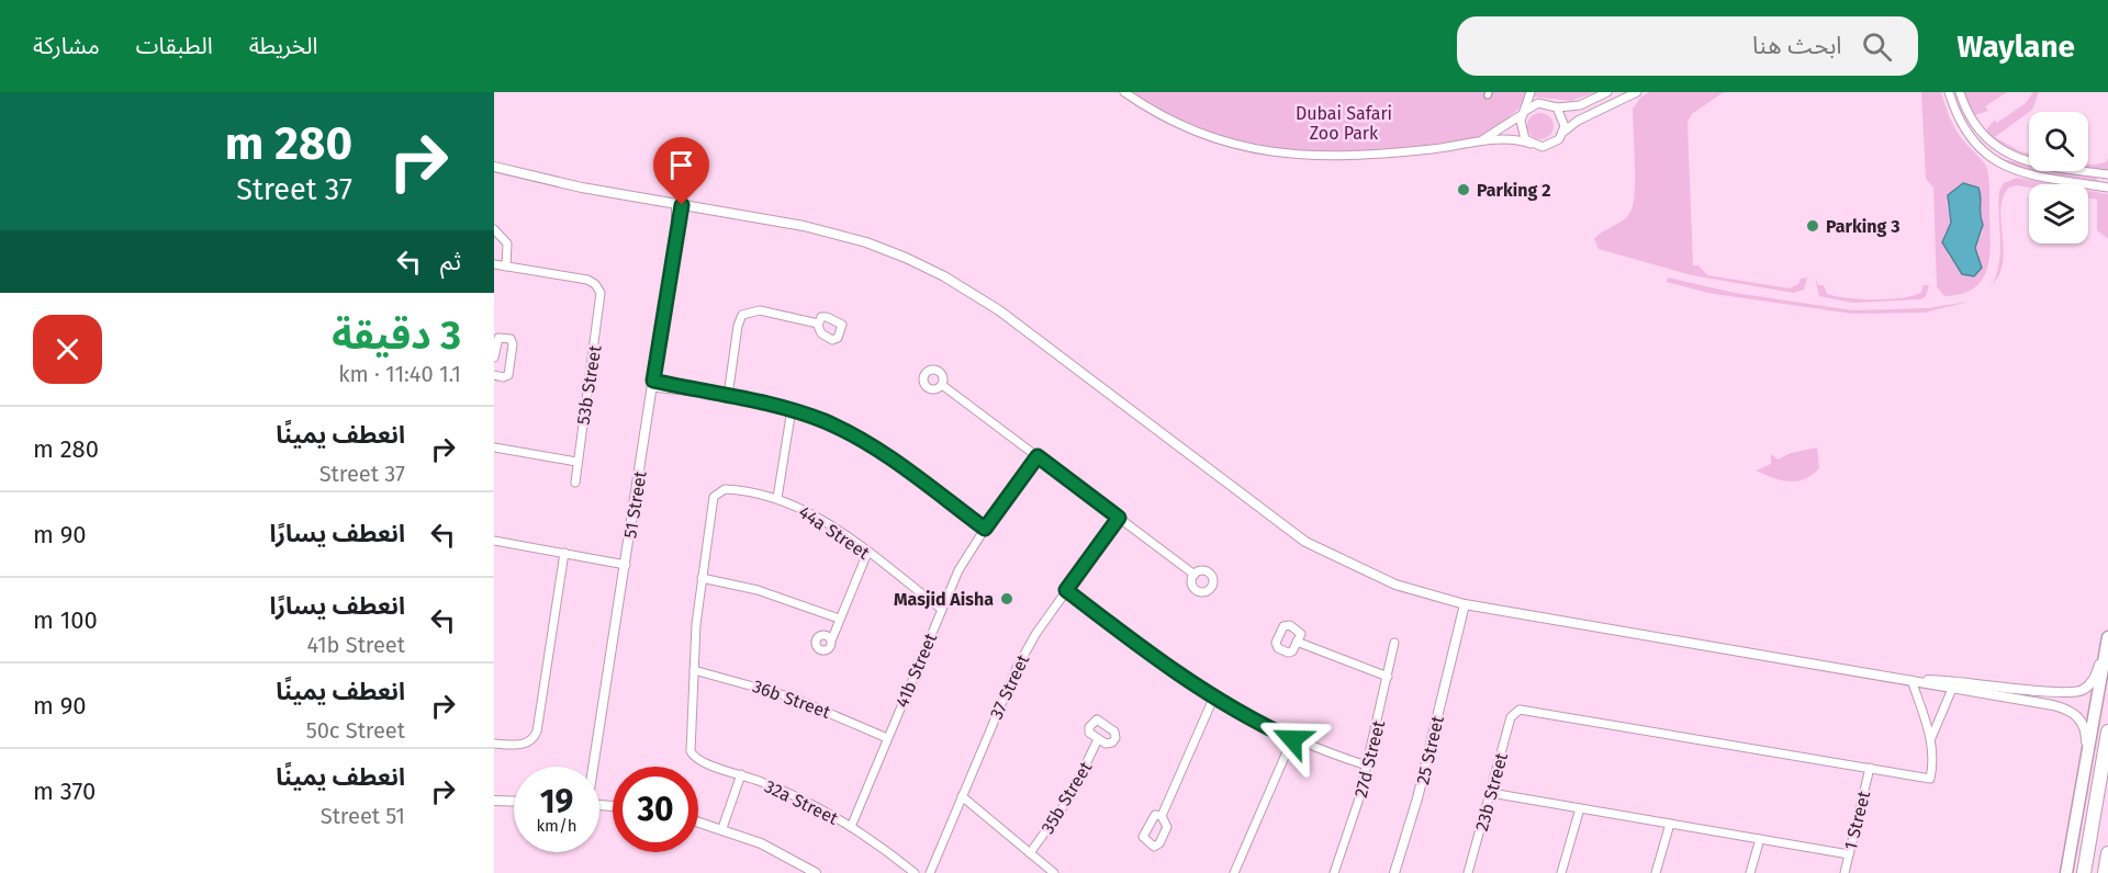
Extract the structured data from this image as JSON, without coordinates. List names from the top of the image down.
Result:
{
  "streets": {
    "street": [
      "53b Street",
      "51 Street",
      "44a Street",
      "41b Street",
      "37 Street",
      "36b Street",
      "25 Street",
      "27d Street",
      "23b Street",
      "35b Street",
      "32a Street",
      "1 Street"
    ]
  },
  "crossings": [
    ["44a Street", "41b Street"],
    ["41b Street", "36b Street"],
    ["41b Street", "32a Street"],
    ["36b Street", "32a Street"],
    ["23b Street", "1 Street"]
  ],
  "parks": ["Dubai Safari Zoo Park"],
  "places": ["Parking 2", "Parking 3", "Masjid Aisha"],
  "page": {
    "header": "Waylane",
    "search": "ابحث هنا",
    "nav": ["الخريطة", "الطبقات", "مشاركة"],
    "turn": ["280 m", "37 Street"],
    "then": "ثم",
    "heading": ["3 دقيقة", "1.1 km · 11:40"],
    "list": [
      {
        "name": "انعطف يمينًا",
        "note": "37 Street",
        "value": "280 m"
      },
      {
        "name": "انعطف يسارًا",
        "value": "90 m"
      },
      {
        "name": "انعطف يسارًا",
        "note": "41b Street",
        "value": "100 m"
      },
      {
        "name": "انعطف يمينًا",
        "note": "50c Street",
        "value": "90 m"
      },
      {
        "name": "انعطف يمينًا",
        "note": "51 Street",
        "value": "370 m"
      }
    ],
    "speed": "19 km/h",
    "limit": "30"
  }
}
